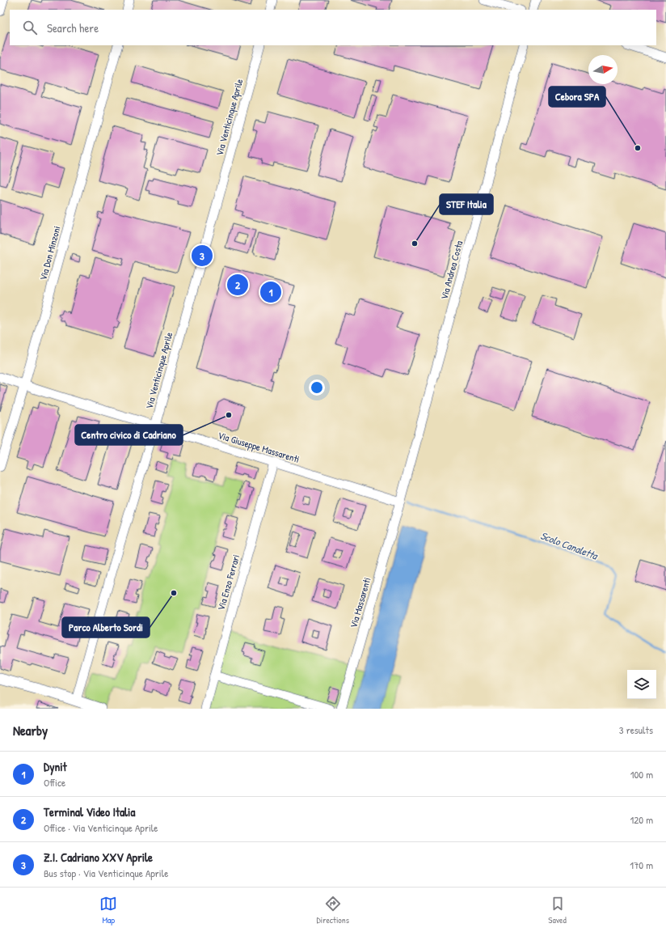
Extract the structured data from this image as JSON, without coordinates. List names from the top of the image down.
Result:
{
  "streets": {
    "street": [
      "Via Venticinque Aprile",
      "Via Don Minzoni",
      "Via Andrea Costa",
      "Via Giuseppe Massarenti",
      "Via Enzo Ferrari",
      "Via Massarenti"
    ]
  },
  "crossings": [
    ["Via Venticinque Aprile", "Via Giuseppe Massarenti"],
    ["Via Don Minzoni", "Via Giuseppe Massarenti"],
    ["Via Andrea Costa", "Via Giuseppe Massarenti"],
    ["Via Andrea Costa", "Via Massarenti"],
    ["Via Giuseppe Massarenti", "Via Enzo Ferrari"],
    ["Via Giuseppe Massarenti", "Via Massarenti"]
  ],
  "water": ["Scolo Canaletta"],
  "places": [
    "Cebora SPA",
    "STEF Italia",
    "Centro civico di Cadriano",
    "Parco Alberto Sordi"
  ],
  "north": "right",
  "page": {
    "search": "Search here",
    "pins": ["3", "2", "1"],
    "heading": ["Nearby", "3 results"],
    "list": [
      {
        "mark": "1",
        "name": "Dynit",
        "note": "Office",
        "value": "100 m"
      },
      {
        "mark": "2",
        "name": "Terminal Video Italia",
        "note": "Office · Via Venticinque Aprile",
        "value": "120 m"
      },
      {
        "mark": "3",
        "name": "Z.I. Cadriano XXV Aprile",
        "note": "Bus stop · Via Venticinque Aprile",
        "value": "170 m"
      }
    ],
    "nav": ["Map", "Directions", "Saved"]
  }
}
